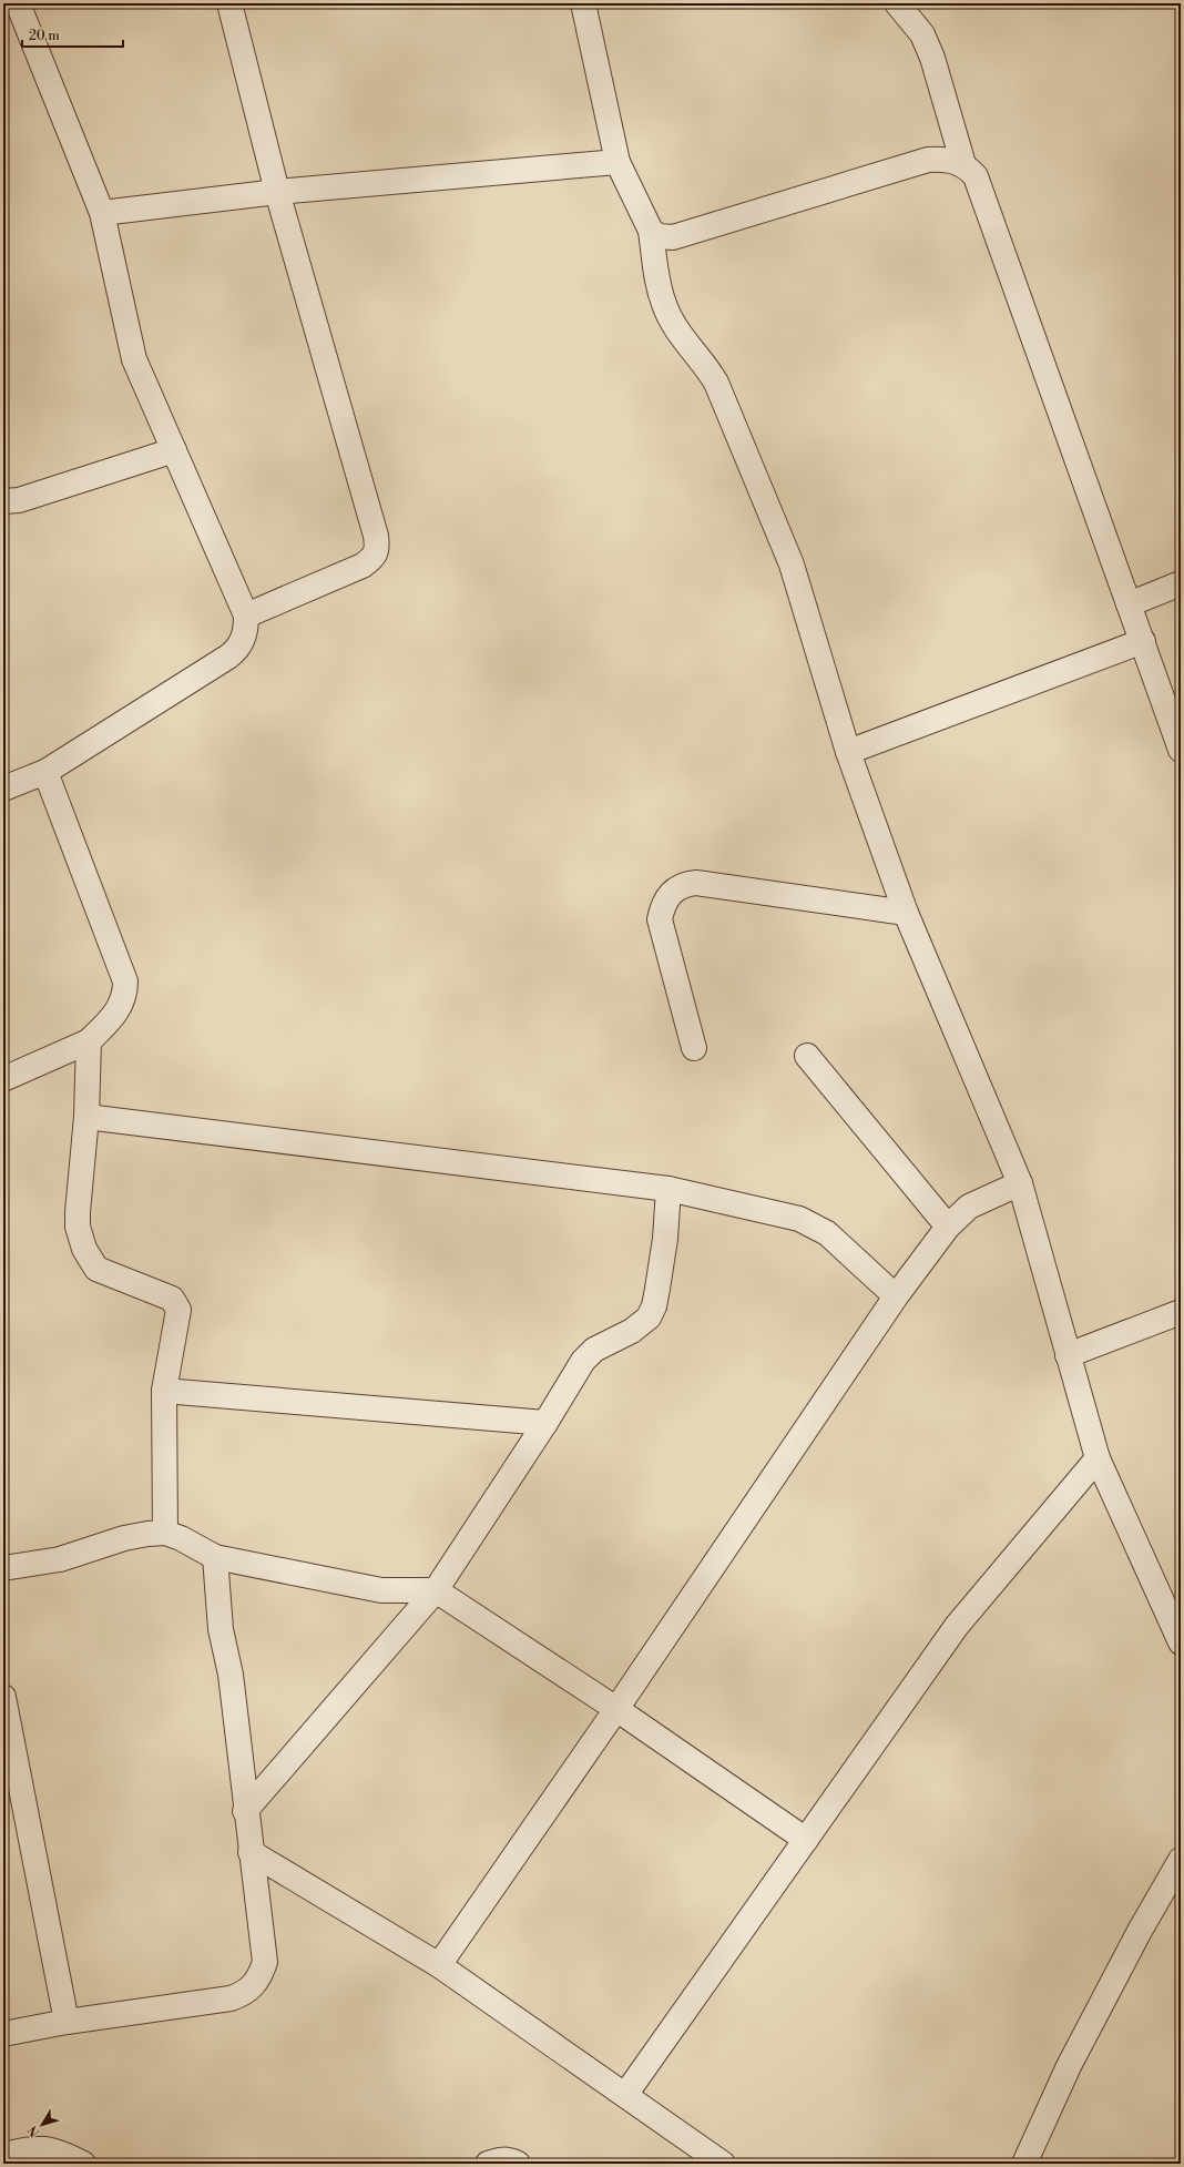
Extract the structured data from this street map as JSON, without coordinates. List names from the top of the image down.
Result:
{
  "scale_bar": "20 m",
  "north": "bottom left"
}
